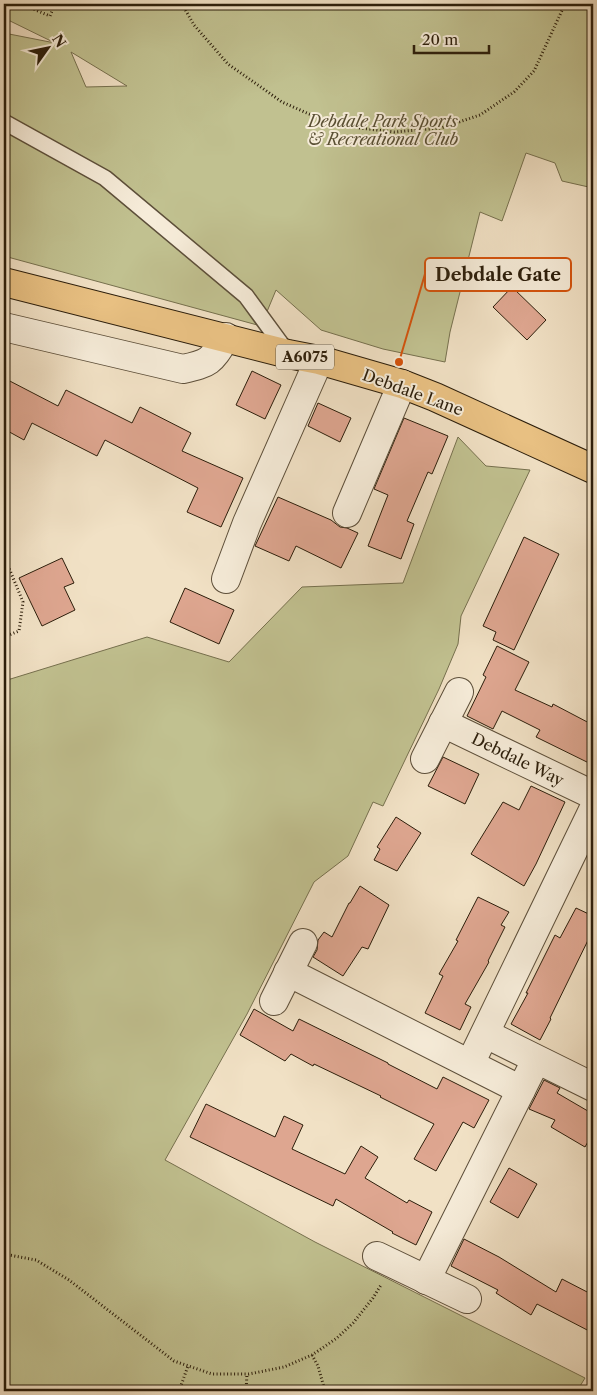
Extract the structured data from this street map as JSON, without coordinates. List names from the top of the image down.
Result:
{
  "streets": {
    "main road": ["A6075", "Debdale Lane"],
    "street": ["Debdale Way"]
  },
  "parks": ["Debdale Park Sports & Recreational Club"],
  "places": ["Debdale Gate"],
  "scale_bar": "20 m",
  "north": "top right"
}
